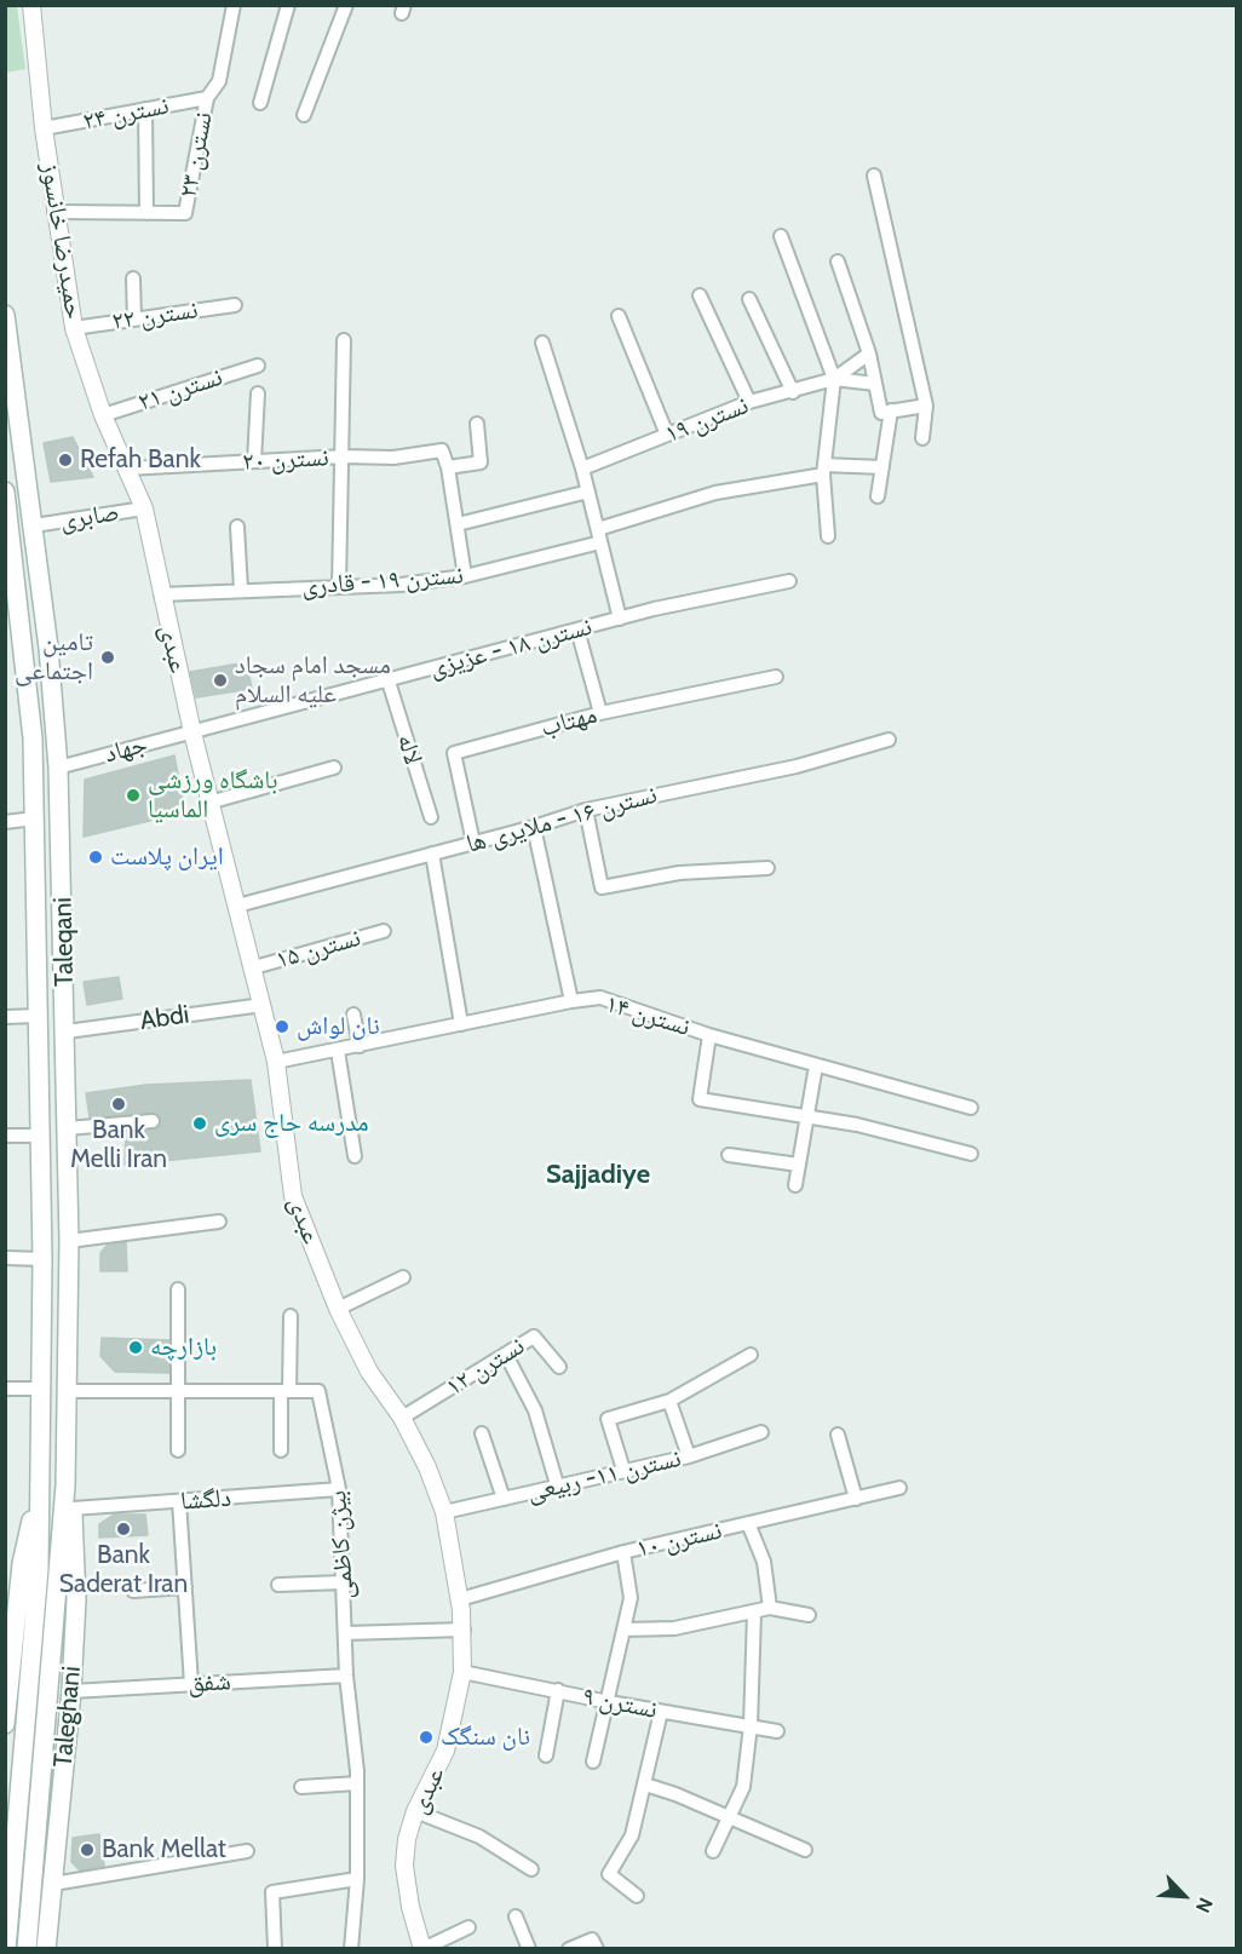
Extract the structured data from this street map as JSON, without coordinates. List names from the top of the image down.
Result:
{
  "streets": {
    "main road": ["Taleqani", "Taleghani"],
    "street": [
      "نسترن ۲۴",
      "نسترن ۲۳",
      "حمیدرضا خانسوز",
      "نسترن ۲۲",
      "نسترن ۲۱",
      "نسترن ۱۹",
      "نسترن ۲۰",
      "صابری",
      "نسترن ۱۹ - قادری",
      "نسترن ۱۸ - عزیزی",
      "عبدی",
      "مهتاب",
      "جهاد",
      "لاله",
      "نسترن ۱۶ - ملایری ها",
      "نسترن ۱۵",
      "نسترن ۱۴",
      "Abdi",
      "نسترن ۱۲",
      "نسترن ۱۱- ربیعی",
      "دلگشا",
      "نسترن ۱۰",
      "بیژن کاظمی",
      "شفق",
      "نسترن ۹"
    ]
  },
  "crossings": [
    ["نسترن ۲۴", "نسترن ۲۳"],
    ["نسترن ۲۴", "حمیدرضا خانسوز"],
    ["نسترن ۲۳", "حمیدرضا خانسوز"],
    ["حمیدرضا خانسوز", "نسترن ۲۲"],
    ["حمیدرضا خانسوز", "نسترن ۲۱"],
    ["حمیدرضا خانسوز", "نسترن ۲۰"],
    ["حمیدرضا خانسوز", "عبدی"],
    ["نسترن ۲۰", "عبدی"],
    ["صابری", "عبدی"],
    ["صابری", "Taleqani"],
    ["نسترن ۱۹ - قادری", "عبدی"],
    ["نسترن ۱۸ - عزیزی", "عبدی"],
    ["نسترن ۱۸ - عزیزی", "جهاد"],
    ["نسترن ۱۸ - عزیزی", "لاله"],
    ["عبدی", "جهاد"],
    ["عبدی", "نسترن ۱۶ - ملایری ها"],
    ["عبدی", "نسترن ۱۵"],
    ["عبدی", "نسترن ۱۴"],
    ["عبدی", "Abdi"],
    ["عبدی", "نسترن ۱۲"],
    ["عبدی", "نسترن ۱۱- ربیعی"],
    ["عبدی", "نسترن ۱۰"],
    ["عبدی", "نسترن ۹"],
    ["مهتاب", "نسترن ۱۶ - ملایری ها"],
    ["جهاد", "Taleqani"],
    ["Taleqani", "Abdi"],
    ["Taleqani", "بیژن کاظمی"],
    ["Taleqani", "Taleghani"],
    ["دلگشا", "بیژن کاظمی"],
    ["دلگشا", "Taleghani"],
    ["بیژن کاظمی", "شفق"],
    ["شفق", "Taleghani"]
  ],
  "districts": ["Sajjadiye"],
  "places": [
    "Refah Bank",
    "تامین اجتماعی",
    "مسجد امام سجاد علیه السلام",
    "باشگاه ورزشی الماسیا",
    "ایران پلاست",
    "نان لواش",
    "Bank Melli Iran",
    "مدرسه حاج سری",
    "بازارچه",
    "Bank Saderat Iran",
    "نان سنگک",
    "Bank Mellat"
  ],
  "north": "bottom right"
}
